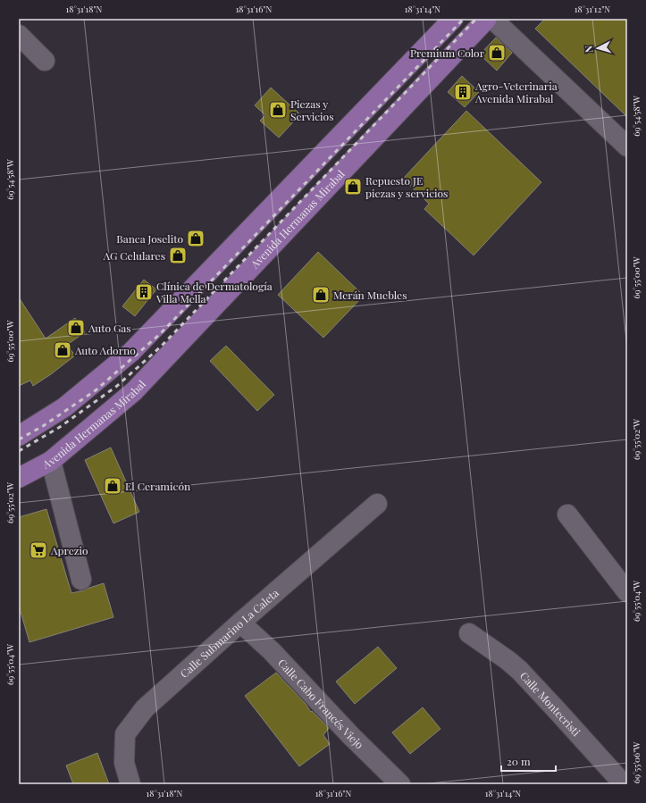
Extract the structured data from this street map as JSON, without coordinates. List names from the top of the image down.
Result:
{
  "streets": {
    "main road": ["Avenida Hermanas Mirabal"],
    "street": ["Calle Submarino La Caleta", "Calle Cabo Francés Viejo", "Calle Montecristi"]
  },
  "crossings": [
    ["Calle Submarino La Caleta", "Calle Cabo Francés Viejo"]
  ],
  "places": {
    "shop": [
      "Premium Color",
      "Piezas y Servicios",
      "Repuesto JE piezas y servicios",
      "Banca Joselito",
      "AG Celulares",
      "Merán Muebles",
      "Auto Gas",
      "Auto Adorno",
      "El Ceramicón"
    ],
    "building": ["Agro-Veterinaria Avenida Mirabal", "Clínica de Dermatología Villa Mella"],
    "supermarket": ["Aprezio"]
  },
  "scale_bar": "20 m",
  "north": "left",
  "coordinates": [
    "18°31'18\"N",
    "18°31'16\"N",
    "18°31'14\"N",
    "18°31'12\"N",
    "69°54'58\"W",
    "69°55'00\"W",
    "69°55'02\"W",
    "69°55'04\"W",
    "69°55'06\"W"
  ]
}
